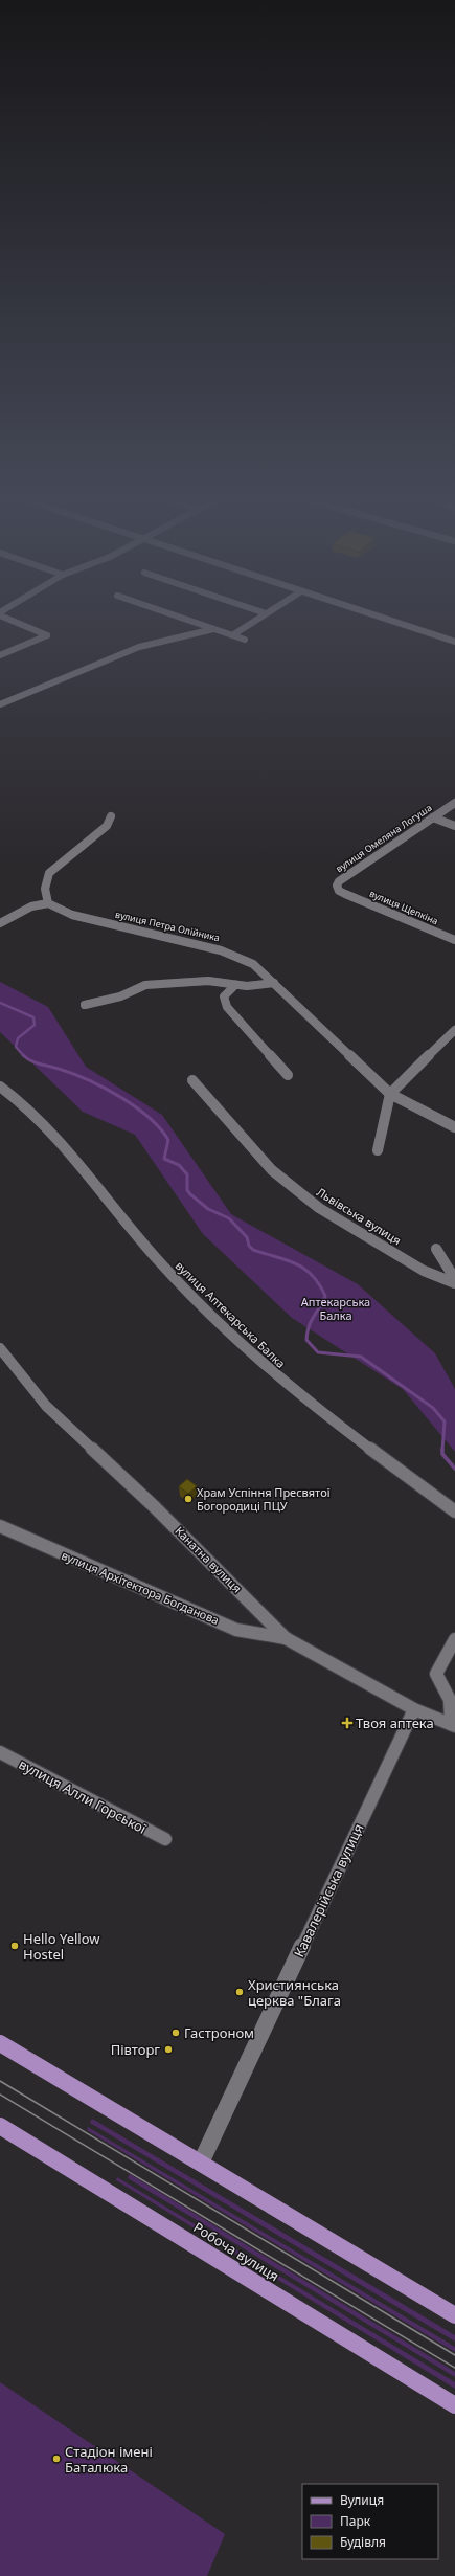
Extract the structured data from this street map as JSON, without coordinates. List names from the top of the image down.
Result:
{
  "streets": {
    "main road": ["Робоча вулиця"],
    "street": [
      "вулиця Омеляна Логуша",
      "вулиця Щепкіна",
      "вулиця Петра Олійника",
      "Львівська вулиця",
      "вулиця Аптекарська Балка",
      "Канатна вулиця",
      "вулиця Архітектора Богданова",
      "вулиця Алли Горської",
      "Кавалерійська вулиця"
    ]
  },
  "crossings": [
    ["вулиця Омеляна Логуша", "вулиця Щепкіна"],
    ["Канатна вулиця", "вулиця Архітектора Богданова"],
    ["Канатна вулиця", "Кавалерійська вулиця"]
  ],
  "parks": ["Аптекарська Балка"],
  "places": {
    "other": [
      "Храм Успіння Пресвятої Богородиці ПЦУ",
      "Hello Yellow Hostel",
      "Християнська церква \"Блага",
      "Гастроном",
      "Півторг",
      "Стадіон імені Баталюка"
    ],
    "health": ["Твоя аптека"]
  },
  "legend": ["Вулиця", "Парк", "Будівля"]
}
